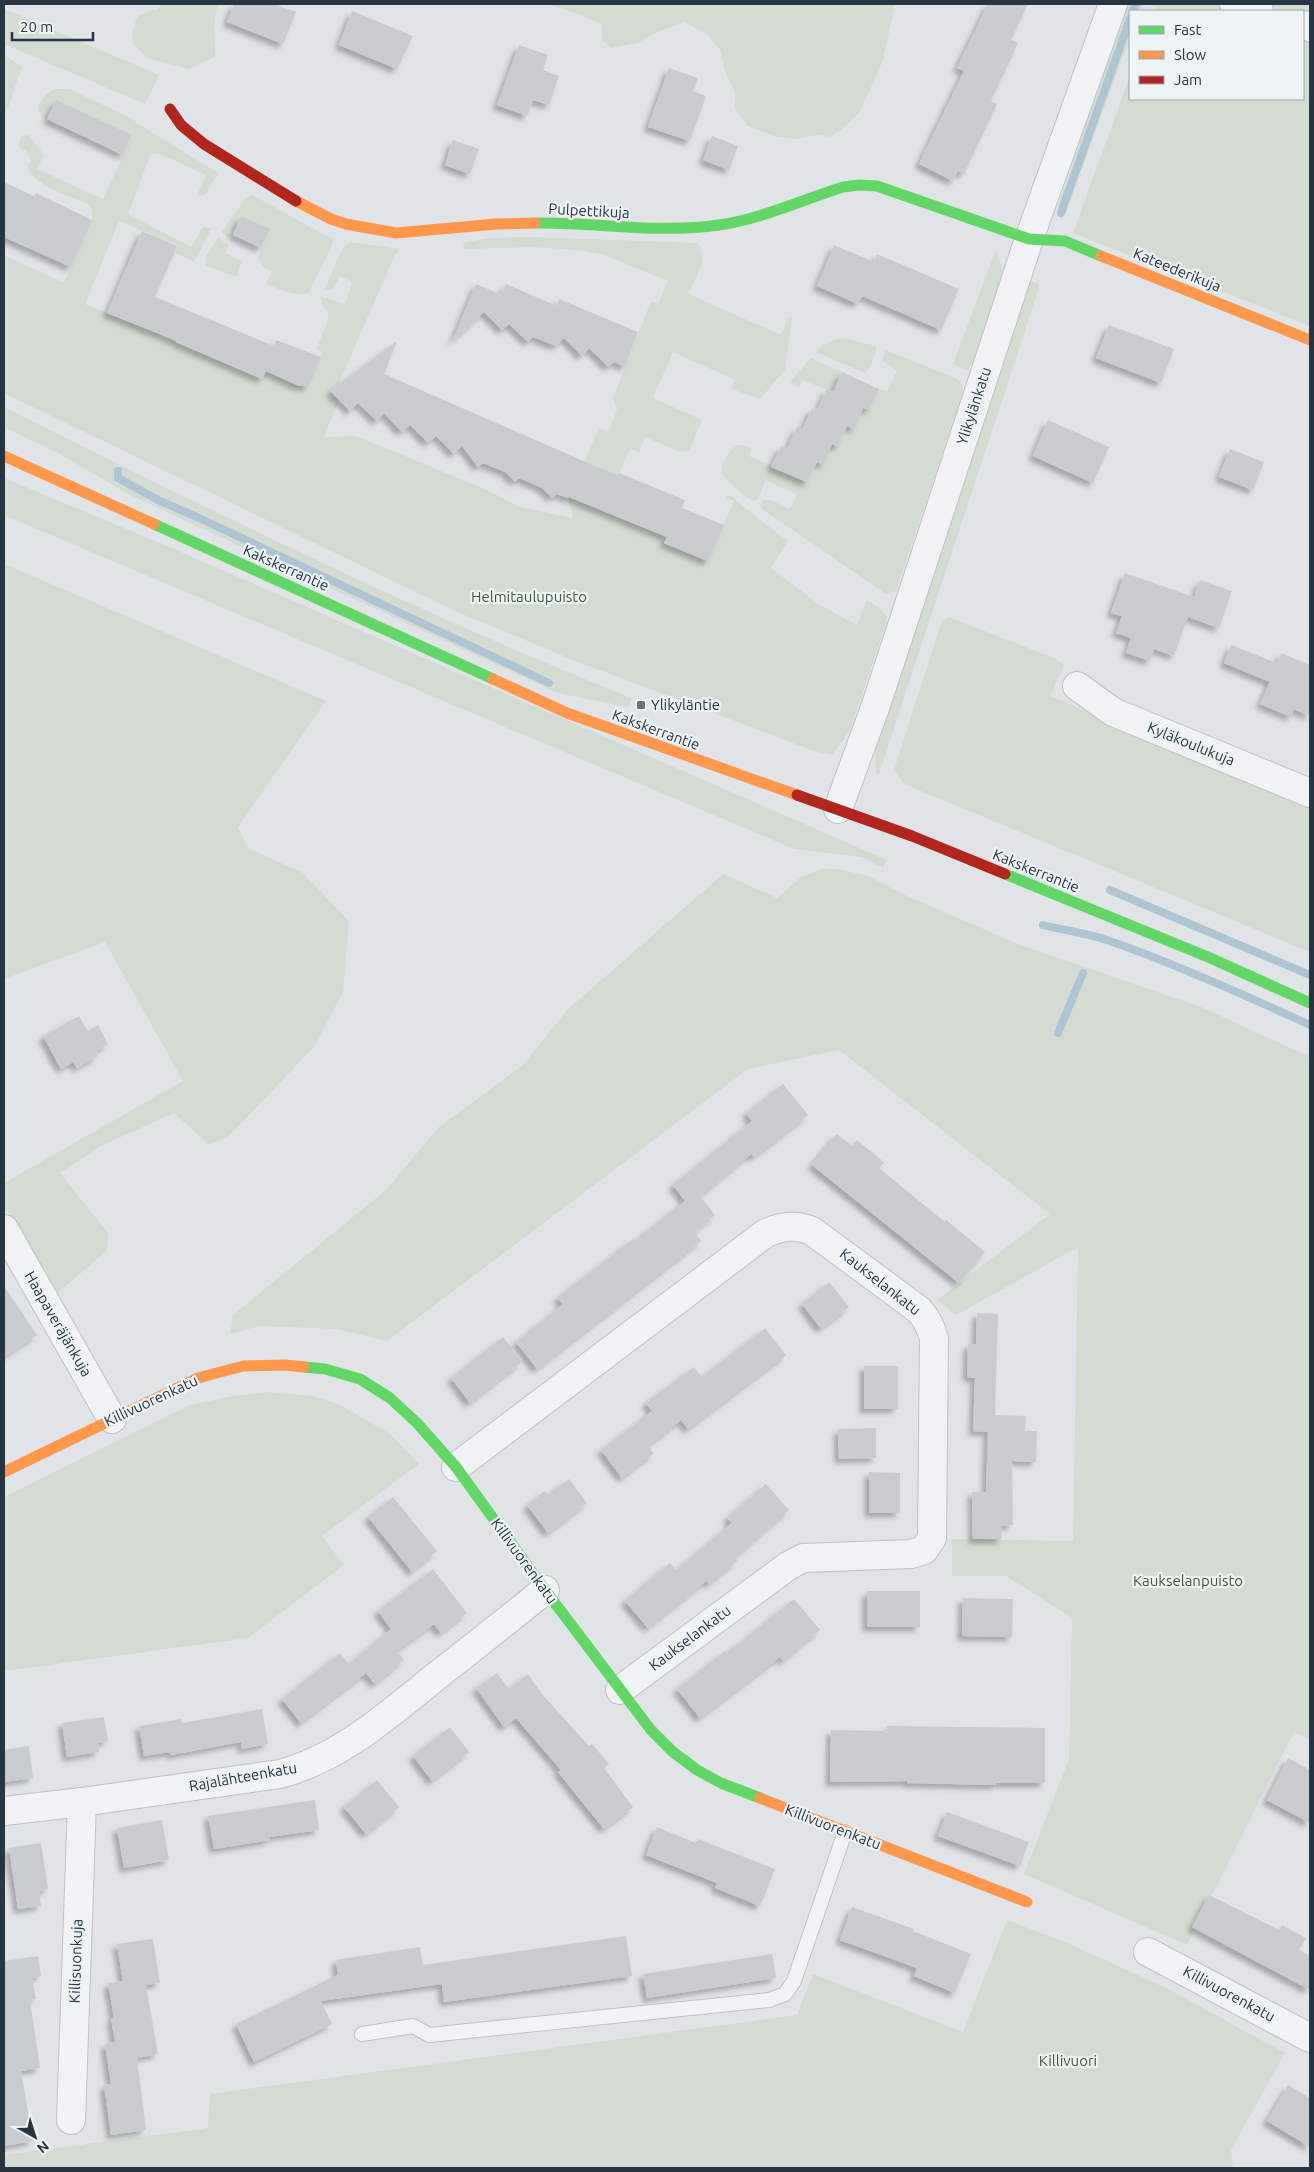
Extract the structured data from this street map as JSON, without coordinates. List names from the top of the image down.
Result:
{
  "streets": {
    "street": [
      "Pulpettikuja",
      "Kateederikuja",
      "Ylikylänkatu",
      "Kakskerrantie",
      "Kyläkoulukuja",
      "Kaukselankatu",
      "Haapaveräjänkuja",
      "Killivuorenkatu",
      "Rajalähteenkatu",
      "Killisuonkuja"
    ]
  },
  "crossings": [
    ["Pulpettikuja", "Kateederikuja"],
    ["Pulpettikuja", "Ylikylänkatu"],
    ["Kateederikuja", "Ylikylänkatu"],
    ["Ylikylänkatu", "Kakskerrantie"],
    ["Kaukselankatu", "Killivuorenkatu"],
    ["Haapaveräjänkuja", "Killivuorenkatu"],
    ["Killivuorenkatu", "Rajalähteenkatu"],
    ["Rajalähteenkatu", "Killisuonkuja"]
  ],
  "parks": ["Helmitaulupuisto", "Kaukselanpuisto", "Killivuori"],
  "places": {
    "transit": ["Ylikyläntie"]
  },
  "legend": ["Fast", "Slow", "Jam"],
  "scale_bar": "20 m",
  "north": "bottom right"
}
